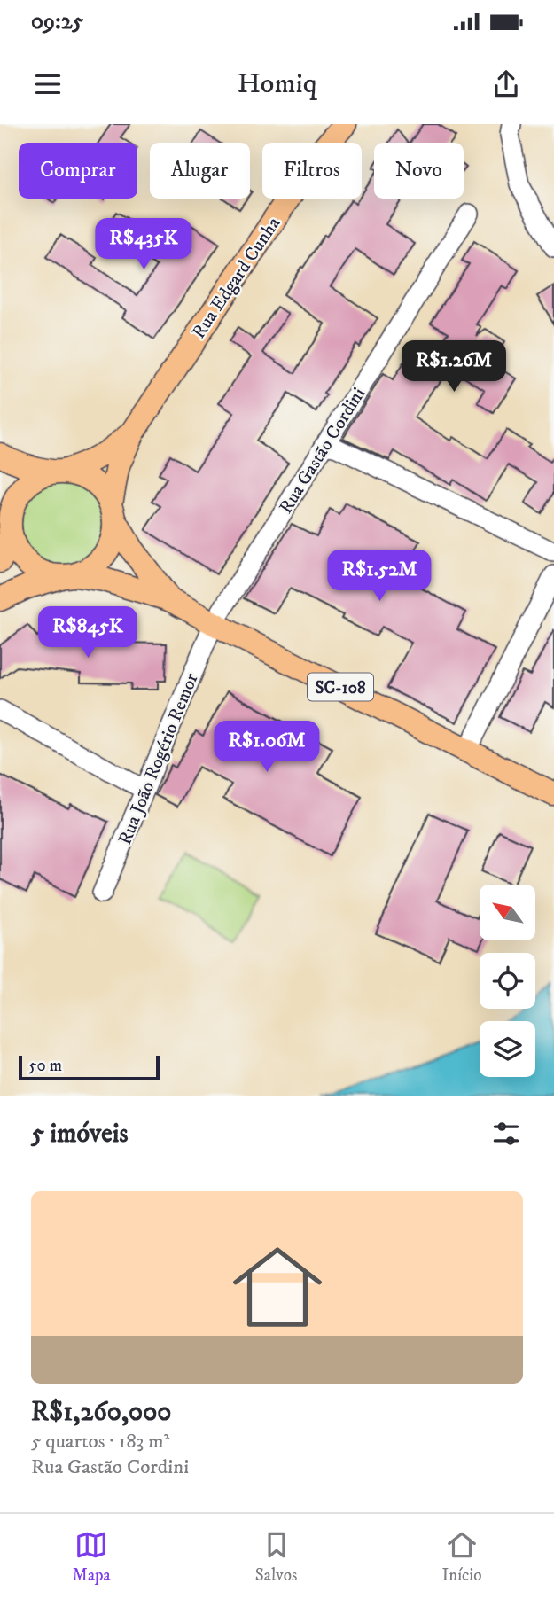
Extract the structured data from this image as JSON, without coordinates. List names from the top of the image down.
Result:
{
  "streets": {
    "main road": ["Rua Edgard Cunha", "SC-108"],
    "street": ["Rua Gastão Cordini", "Rua João Rogério Remor"]
  },
  "crossings": [
    ["Rua Edgard Cunha", "SC-108"],
    ["Rua Gastão Cordini", "SC-108"],
    ["Rua Gastão Cordini", "Rua João Rogério Remor"],
    ["SC-108", "Rua João Rogério Remor"]
  ],
  "scale_bar": "50 m",
  "north": "top left",
  "page": {
    "status": "09:25",
    "header": "Homiq",
    "chip": [
      "Comprar",
      "Alugar",
      "Filtros",
      "Novo"
    ],
    "price": [
      "R$435K",
      "R$1.26M",
      "R$1.52M",
      "R$845K",
      "R$1.06M"
    ],
    "scale": "50 m",
    "heading": "5 imóveis",
    "list": [
      {
        "name": "R$1,260,000",
        "note": "5 quartos · 183 m² · Rua Gastão Cordini"
      }
    ],
    "tabs": ["Mapa", "Salvos", "Início"]
  }
}
